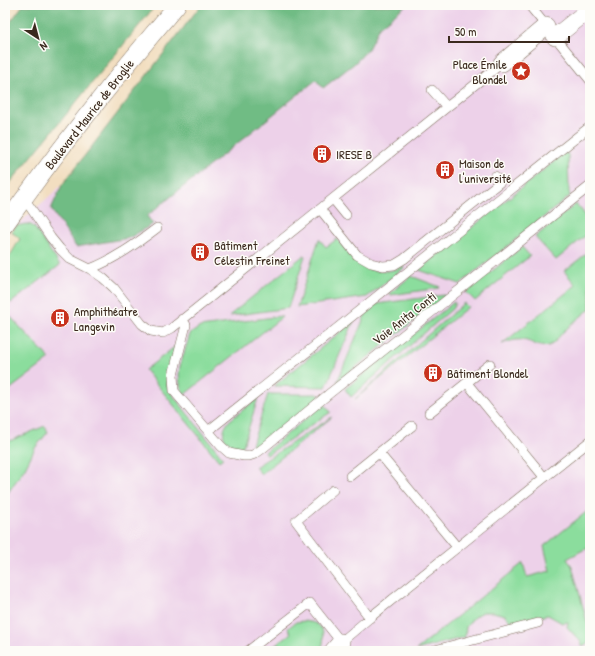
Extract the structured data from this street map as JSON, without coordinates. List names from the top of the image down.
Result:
{
  "streets": {
    "street": ["Boulevard Maurice de Broglie"],
    "lane": ["Voie Anita Conti"]
  },
  "places": {
    "place": ["Place Émile Blondel"],
    "building": [
      "IRESE B",
      "Maison de l'université",
      "Bâtiment Célestin Freinet",
      "Amphithéatre Langevin",
      "Bâtiment Blondel"
    ]
  },
  "scale_bar": "50 m",
  "north": "bottom right"
}
